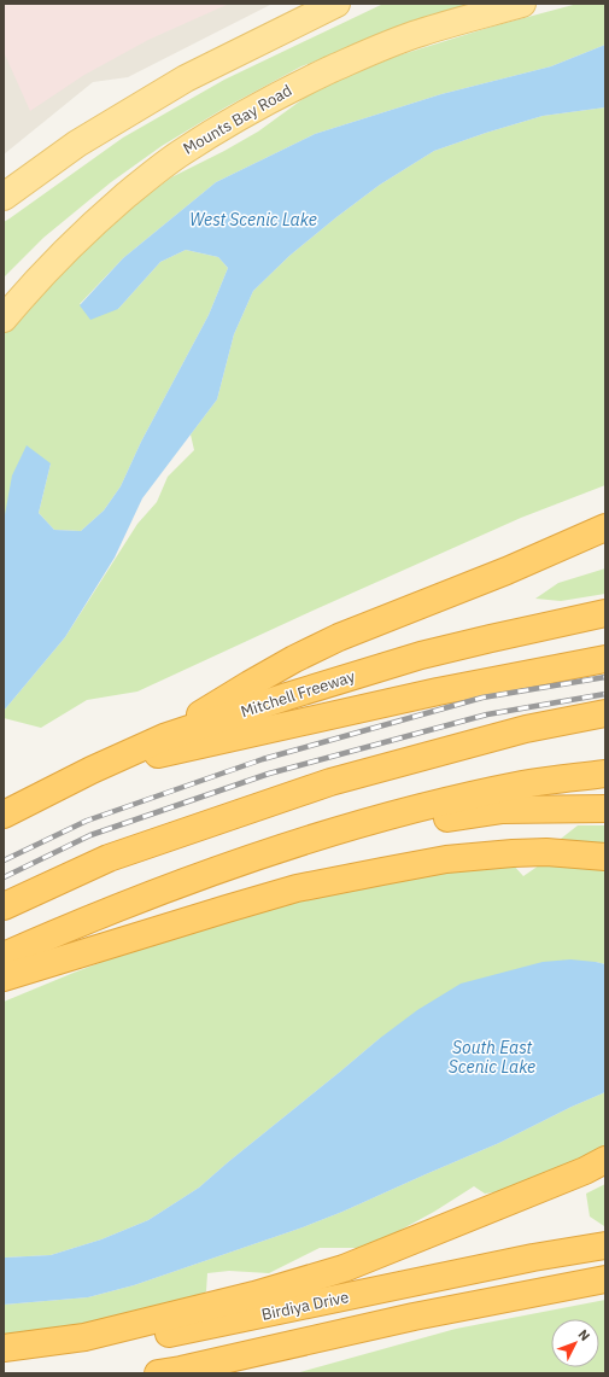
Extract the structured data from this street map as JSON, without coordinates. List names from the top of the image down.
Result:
{
  "streets": {
    "highway": ["Mitchell Freeway", "Birdiya Drive"],
    "main road": ["Mounts Bay Road"]
  },
  "water": ["West Scenic Lake", "South East Scenic Lake"],
  "north": "top right"
}
